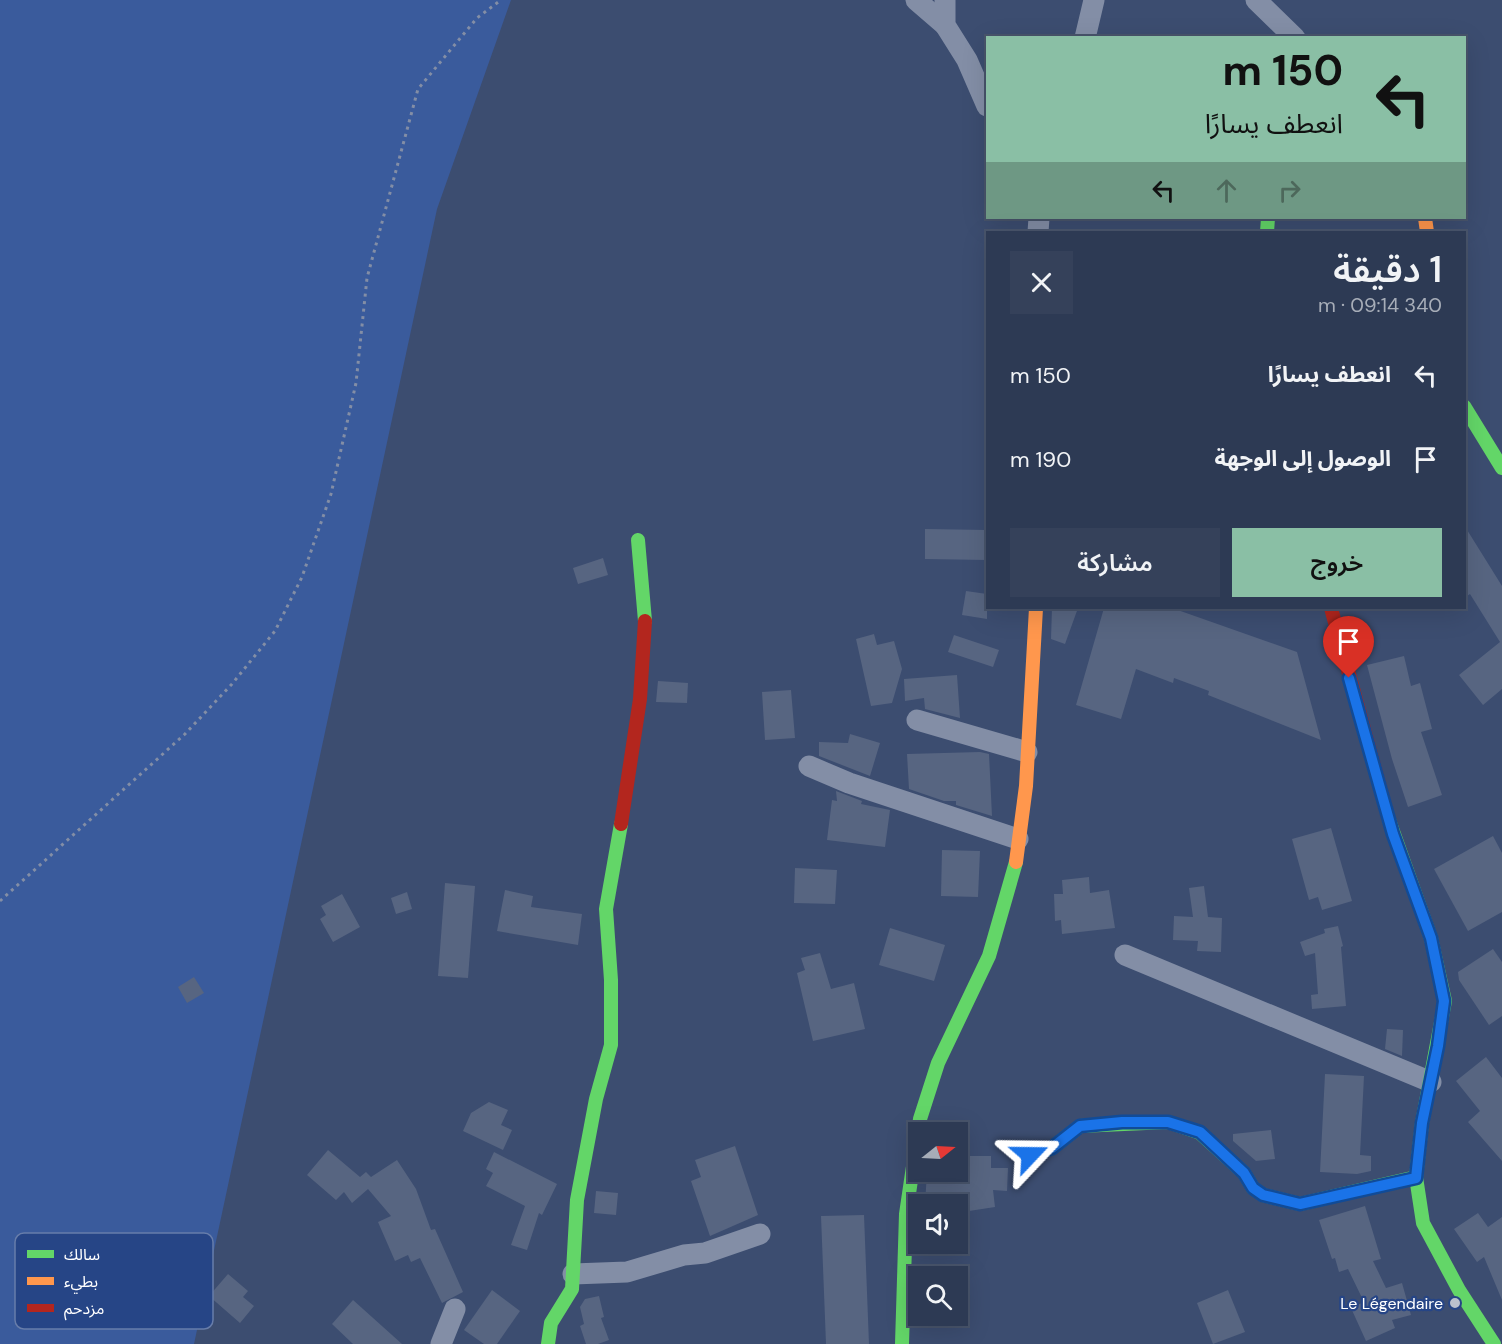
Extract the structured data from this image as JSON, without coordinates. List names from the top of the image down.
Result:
{
  "places": ["Le Légendaire"],
  "legend": ["سالك", "بطيء", "مزدحم"],
  "north": "right",
  "page": {
    "turn": ["150 m", "انعطف يسارًا"],
    "heading": ["1 دقيقة", "340 m · 09:14"],
    "list": [
      {
        "name": "انعطف يسارًا",
        "value": "150 m"
      },
      {
        "name": "الوصول إلى الوجهة",
        "value": "190 m"
      }
    ],
    "buttons": ["خروج", "مشاركة"]
  }
}
